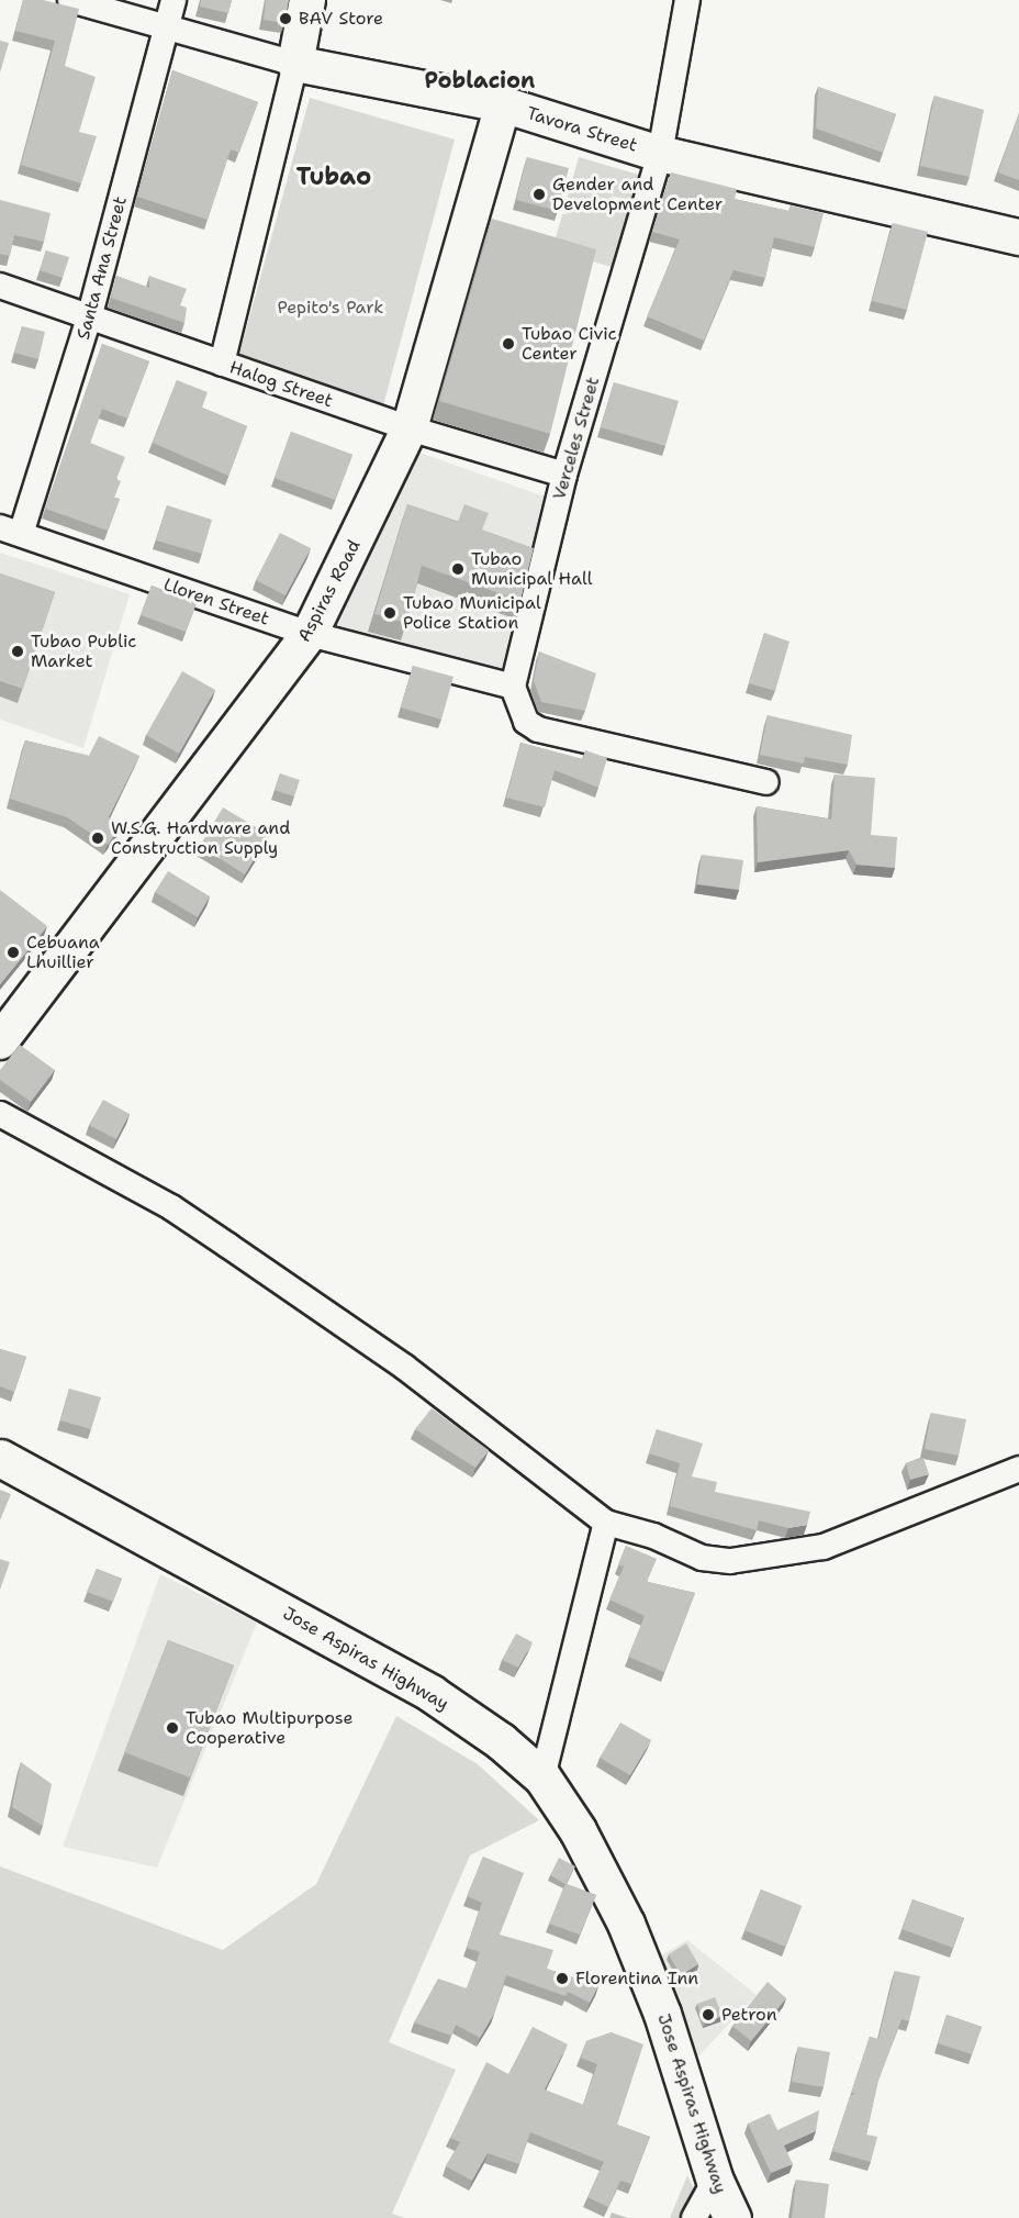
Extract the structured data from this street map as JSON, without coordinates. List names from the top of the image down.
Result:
{
  "streets": {
    "main road": ["Tavora Street", "Aspiras Road", "Jose Aspiras Highway"],
    "street": [
      "Santa Ana Street",
      "Halog Street",
      "Verceles Street",
      "Lloren Street"
    ]
  },
  "crossings": [
    ["Tavora Street", "Santa Ana Street"],
    ["Tavora Street", "Verceles Street"],
    ["Tavora Street", "Aspiras Road"],
    ["Santa Ana Street", "Halog Street"],
    ["Santa Ana Street", "Lloren Street"],
    ["Halog Street", "Verceles Street"],
    ["Halog Street", "Aspiras Road"],
    ["Verceles Street", "Lloren Street"],
    ["Aspiras Road", "Lloren Street"]
  ],
  "districts": ["Poblacion", "Tubao"],
  "parks": ["Pepito's Park"],
  "places": [
    "BAV Store",
    "Gender and Development Center",
    "Tubao Civic Center",
    "Tubao Municipal Hall",
    "Tubao Municipal Police Station",
    "Tubao Public Market",
    "W.S.G. Hardware and Construction Supply",
    "Cebuana Lhuillier",
    "Tubao Multipurpose Cooperative",
    "Florentina Inn",
    "Petron"
  ]
}
